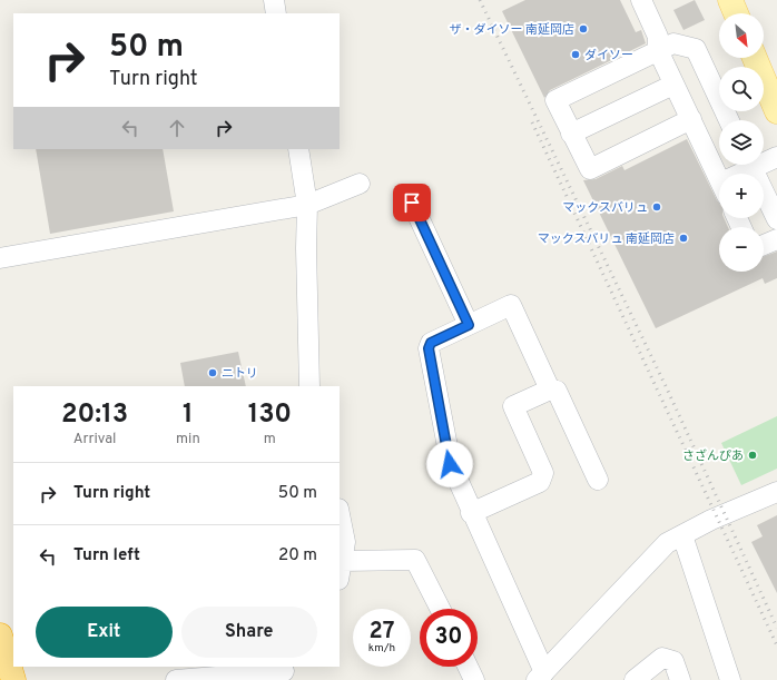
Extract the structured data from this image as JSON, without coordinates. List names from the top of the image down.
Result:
{
  "places": [
    "ザ・ダイソー 南延岡店",
    "ダイソー",
    "マックスバリュ",
    "マックスバリュ 南延岡店",
    "ニトリ",
    "さざんぴあ"
  ],
  "north": "bottom right",
  "page": {
    "map_buttons": ["+", "−"],
    "turn": ["50 m", "Turn right"],
    "eta": [
      "20:13",
      "Arrival",
      "1",
      "min",
      "130",
      "m"
    ],
    "list": [
      {
        "name": "Turn right",
        "value": "50 m"
      },
      {
        "name": "Turn left",
        "value": "20 m"
      }
    ],
    "buttons": ["Exit", "Share"],
    "speed": "27 km/h",
    "limit": "30"
  }
}
